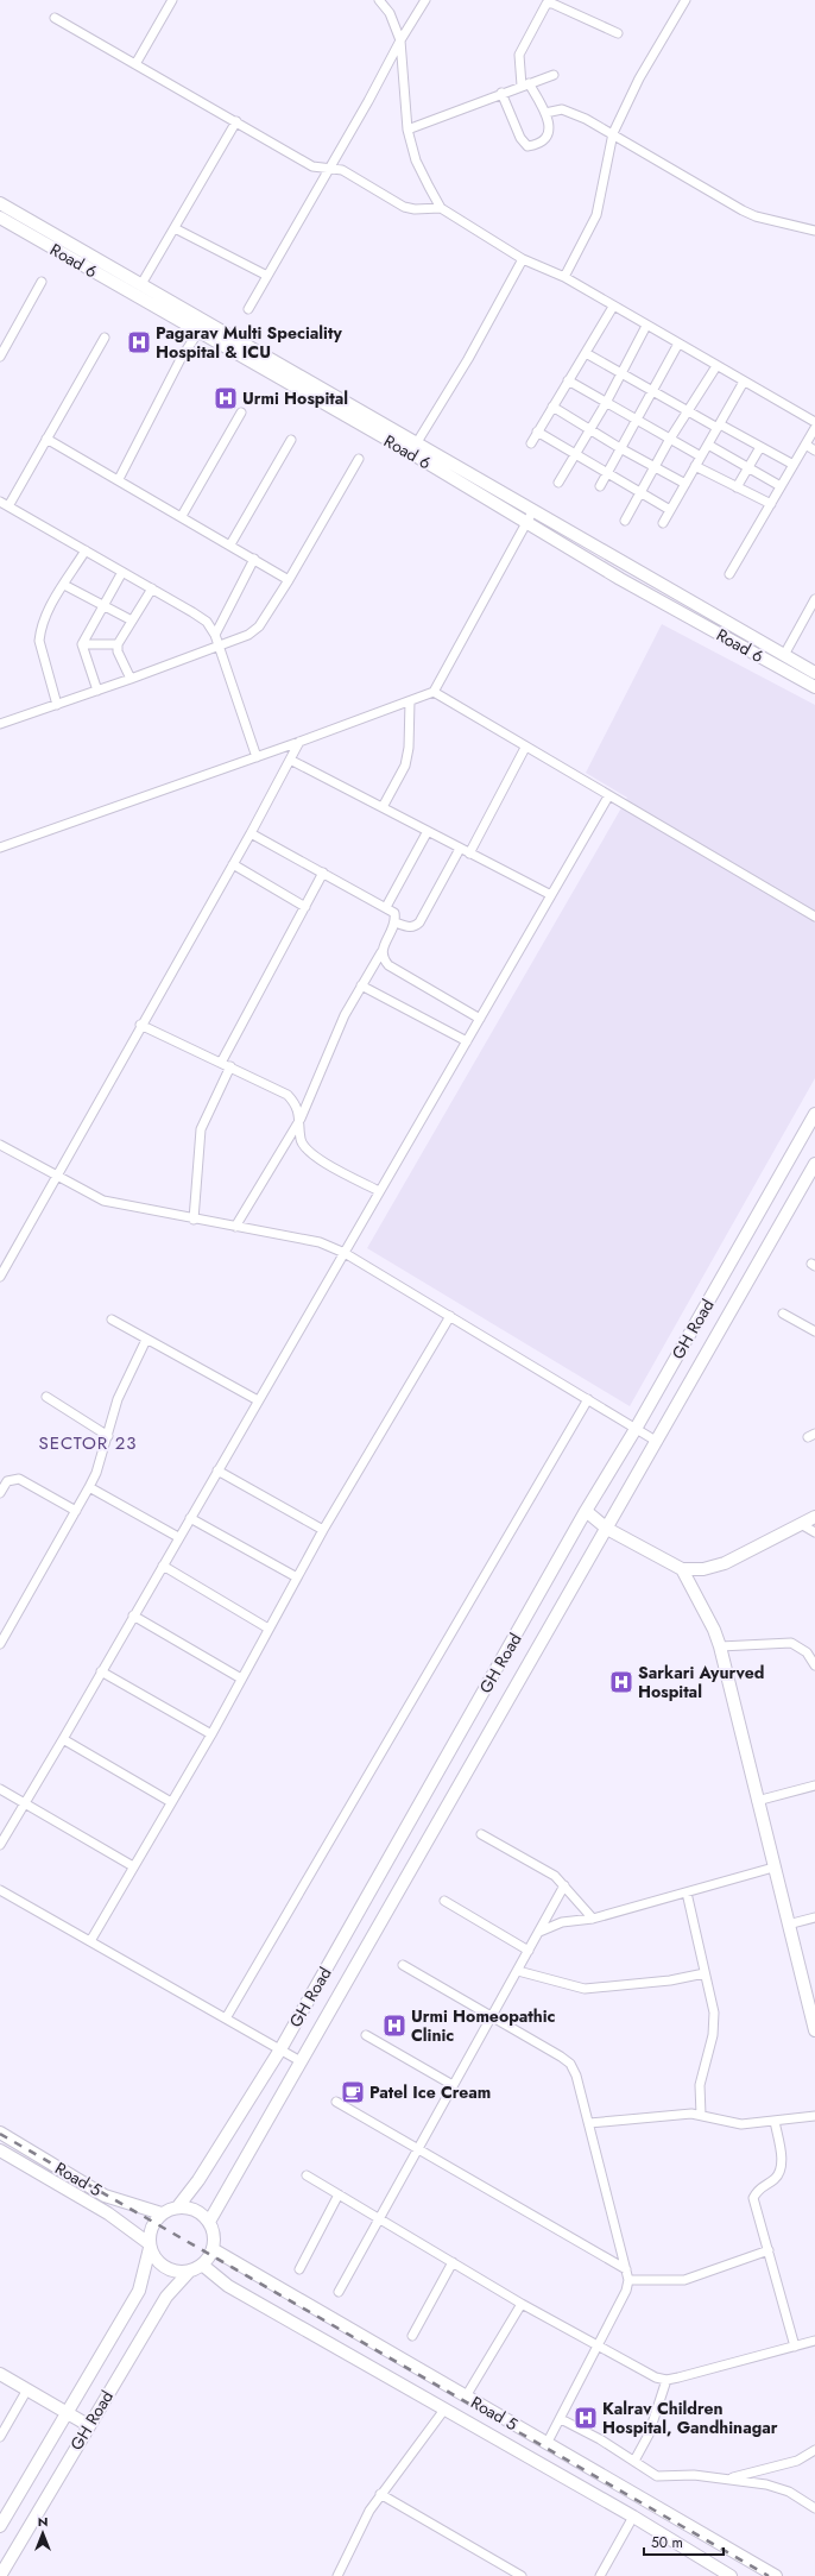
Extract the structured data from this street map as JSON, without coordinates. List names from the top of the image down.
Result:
{
  "streets": {
    "street": ["Road 6", "GH Road", "Road 5"]
  },
  "crossings": [
    ["GH Road", "Road 5"]
  ],
  "districts": ["SECTOR 23"],
  "places": {
    "hospital": [
      "Pagarav Multi Speciality Hospital & ICU",
      "Urmi Hospital",
      "Sarkari Ayurved Hospital",
      "Urmi Homeopathic Clinic",
      "Kalrav Children Hospital, Gandhinagar"
    ],
    "cafe": ["Patel Ice Cream"]
  },
  "scale_bar": "50 m",
  "north": "top"
}
